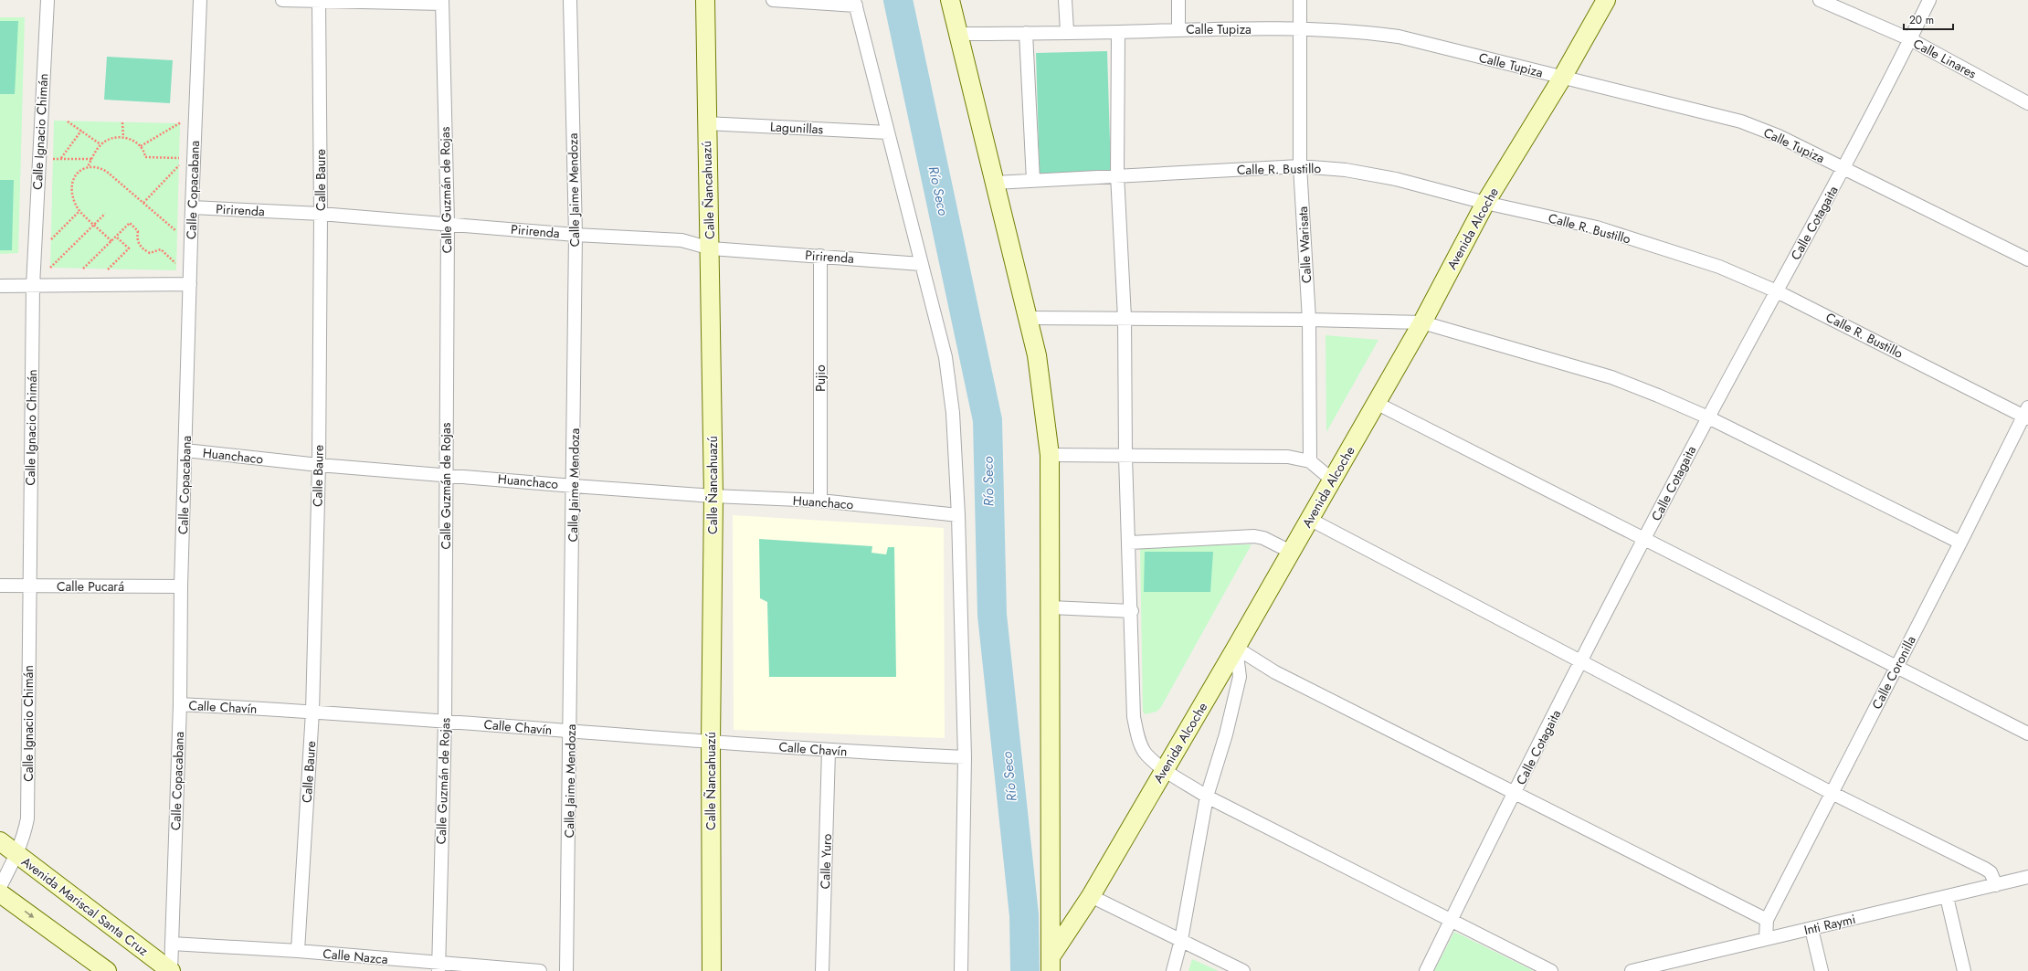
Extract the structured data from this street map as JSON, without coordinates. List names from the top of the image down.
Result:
{
  "streets": {
    "street": [
      "Calle Tupiza",
      "Calle Linares",
      "Lagunillas",
      "Calle Ignacio Chimán",
      "Calle R. Bustillo",
      "Calle Baure",
      "Calle Copacabana",
      "Calle Guzmán de Rojas",
      "Calle Jaime Mendoza",
      "Calle Ñancahuazú",
      "Pirirenda",
      "Calle Cotagaita",
      "Avenida Alcoche",
      "Calle Warisata",
      "Pujio",
      "Huanchaco",
      "Calle Pucará",
      "Calle Coronilla",
      "Calle Chavín",
      "Calle Yuro",
      "Avenida Mariscal Santa Cruz",
      "Inti Raymi",
      "Calle Nazca"
    ]
  },
  "crossings": [
    ["Calle Tupiza", "Calle Cotagaita"],
    ["Calle Tupiza", "Avenida Alcoche"],
    ["Calle Tupiza", "Calle Warisata"],
    ["Calle Linares", "Calle Cotagaita"],
    ["Lagunillas", "Calle Ñancahuazú"],
    ["Calle Ignacio Chimán", "Calle Pucará"],
    ["Calle Ignacio Chimán", "Avenida Mariscal Santa Cruz"],
    ["Calle R. Bustillo", "Calle Cotagaita"],
    ["Calle R. Bustillo", "Avenida Alcoche"],
    ["Calle R. Bustillo", "Calle Warisata"],
    ["Calle R. Bustillo", "Calle Coronilla"],
    ["Calle Baure", "Pirirenda"],
    ["Calle Baure", "Huanchaco"],
    ["Calle Baure", "Calle Chavín"],
    ["Calle Baure", "Calle Nazca"],
    ["Calle Copacabana", "Pirirenda"],
    ["Calle Copacabana", "Huanchaco"],
    ["Calle Copacabana", "Calle Pucará"],
    ["Calle Copacabana", "Calle Chavín"],
    ["Calle Copacabana", "Avenida Mariscal Santa Cruz"],
    ["Calle Copacabana", "Calle Nazca"],
    ["Calle Guzmán de Rojas", "Pirirenda"],
    ["Calle Guzmán de Rojas", "Huanchaco"],
    ["Calle Guzmán de Rojas", "Calle Chavín"],
    ["Calle Guzmán de Rojas", "Calle Nazca"],
    ["Calle Jaime Mendoza", "Pirirenda"],
    ["Calle Jaime Mendoza", "Huanchaco"],
    ["Calle Jaime Mendoza", "Calle Chavín"],
    ["Calle Ñancahuazú", "Pirirenda"],
    ["Calle Ñancahuazú", "Huanchaco"],
    ["Calle Ñancahuazú", "Calle Chavín"],
    ["Pirirenda", "Pujio"],
    ["Pujio", "Huanchaco"],
    ["Calle Coronilla", "Inti Raymi"],
    ["Calle Chavín", "Calle Yuro"]
  ],
  "water": ["Río Seco"],
  "scale_bar": "20 m"
}
